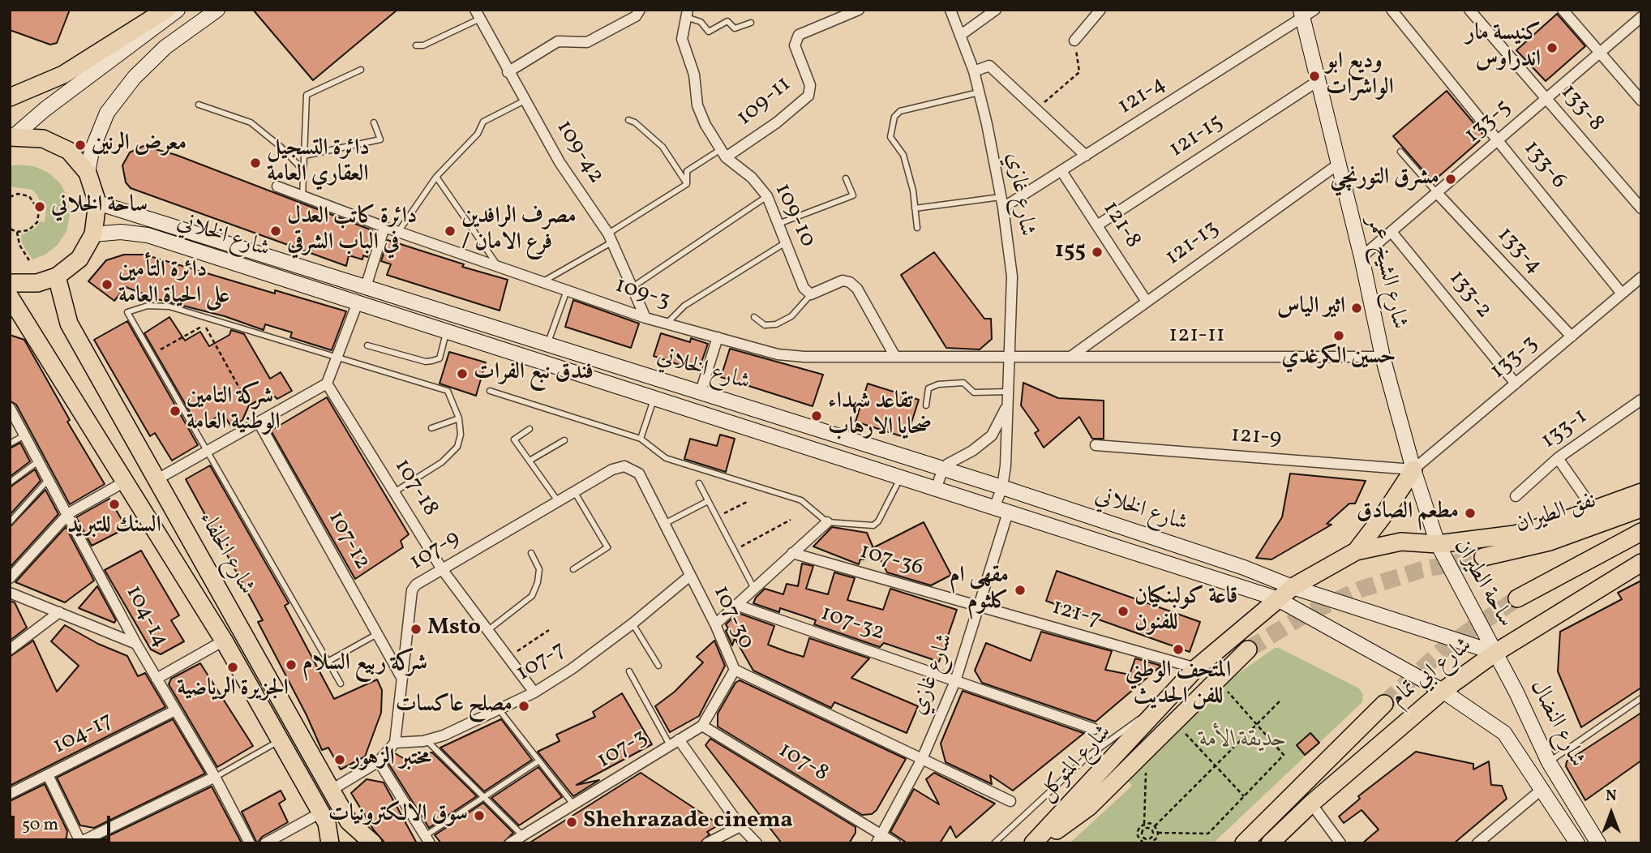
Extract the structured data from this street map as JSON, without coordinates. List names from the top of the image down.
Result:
{
  "streets": {
    "main road": [
      "شارع الخلاني",
      "شارع الشيخ عمر",
      "نفق الطيران",
      "شارع الخلفاء",
      "ساحة الطيران",
      "شارع ابي تمام",
      "شارع النضال",
      "شارع المتوكل"
    ],
    "street": [
      "121-4",
      "109-11",
      "133-8",
      "133-5",
      "121-15",
      "109-42",
      "133-6",
      "شارع غازي",
      "109-10",
      "121-8",
      "121-13",
      "133-4",
      "109-3",
      "133-2",
      "121-11",
      "133-3",
      "133-1",
      "121-9",
      "107-18",
      "107-12",
      "107-9",
      "107-36",
      "121-7",
      "104-14",
      "107-30",
      "107-32",
      "107-7",
      "104-17",
      "107-3",
      "107-8"
    ]
  },
  "crossings": [
    ["121-4", "شارع غازي"],
    ["121-4", "121-8"],
    ["121-4", "شارع الشيخ عمر"],
    ["109-11", "109-10"],
    ["133-8", "133-5"],
    ["133-5", "133-6"],
    ["133-5", "133-4"],
    ["133-5", "شارع الشيخ عمر"],
    ["133-5", "133-2"],
    ["121-15", "121-8"],
    ["121-15", "شارع الشيخ عمر"],
    ["109-42", "109-3"],
    ["133-6", "133-3"],
    ["شارع غازي", "شارع الخلاني"],
    ["شارع غازي", "109-3"],
    ["شارع غازي", "121-11"],
    ["شارع غازي", "107-36"],
    ["شارع غازي", "121-7"],
    ["شارع غازي", "107-30"],
    ["شارع غازي", "107-32"],
    ["شارع غازي", "107-8"],
    ["121-8", "121-13"],
    ["شارع الخلاني", "ساحة الطيران"],
    ["شارع الخلاني", "شارع المتوكل"],
    ["121-13", "شارع الشيخ عمر"],
    ["121-13", "121-11"],
    ["133-4", "133-3"],
    ["شارع الشيخ عمر", "121-11"],
    ["شارع الشيخ عمر", "133-3"],
    ["شارع الشيخ عمر", "121-9"],
    ["شارع الشيخ عمر", "ساحة الطيران"],
    ["109-3", "121-11"],
    ["133-2", "133-3"],
    ["133-3", "121-9"],
    ["107-18", "107-9"],
    ["107-18", "107-7"],
    ["107-12", "107-9"],
    ["107-9", "107-30"],
    ["107-9", "107-7"],
    ["107-36", "121-7"],
    ["ساحة الطيران", "شارع ابي تمام"],
    ["ساحة الطيران", "شارع النضال"],
    ["ساحة الطيران", "شارع المتوكل"],
    ["121-7", "شارع المتوكل"],
    ["104-14", "104-17"],
    ["107-30", "107-7"],
    ["شارع ابي تمام", "شارع النضال"],
    ["107-3", "107-8"]
  ],
  "parks": ["حديقة الأمة"],
  "places": [
    "كنيسة مار اندراوس",
    "وديع ابو الواشرات",
    "معرض الرنين",
    "دائرة التسجيل العقاري العامة",
    "مشرق التورنچي",
    "ساحة الخلاني",
    "دائرة كاتب العدل في الباب الشرقي",
    "مصرف الرافدين / فرع الامان",
    "155",
    "دائرة التأمين على الحياة العامة",
    "اثير الياس",
    "حسين الكرغدي",
    "فندق نبع الفرات",
    "شركة التامين الوطنية العامة",
    "تقاعد شهداء ضحايا الارهاب",
    "السنك للتبريد",
    "مطعم الصادق",
    "مقهى ام كلثوم",
    "قاعة كولبنكيان للفنون",
    "Msto",
    "المتحف الوطني للفن الحديث",
    "شركة ربيع السلام",
    "الجزيرة الرياضية",
    "مصلح عاكسات",
    "مختبر الزهور",
    "سوق الالكترونيات",
    "Shehrazade cinema"
  ],
  "scale_bar": "50 m",
  "north": "top"
}
